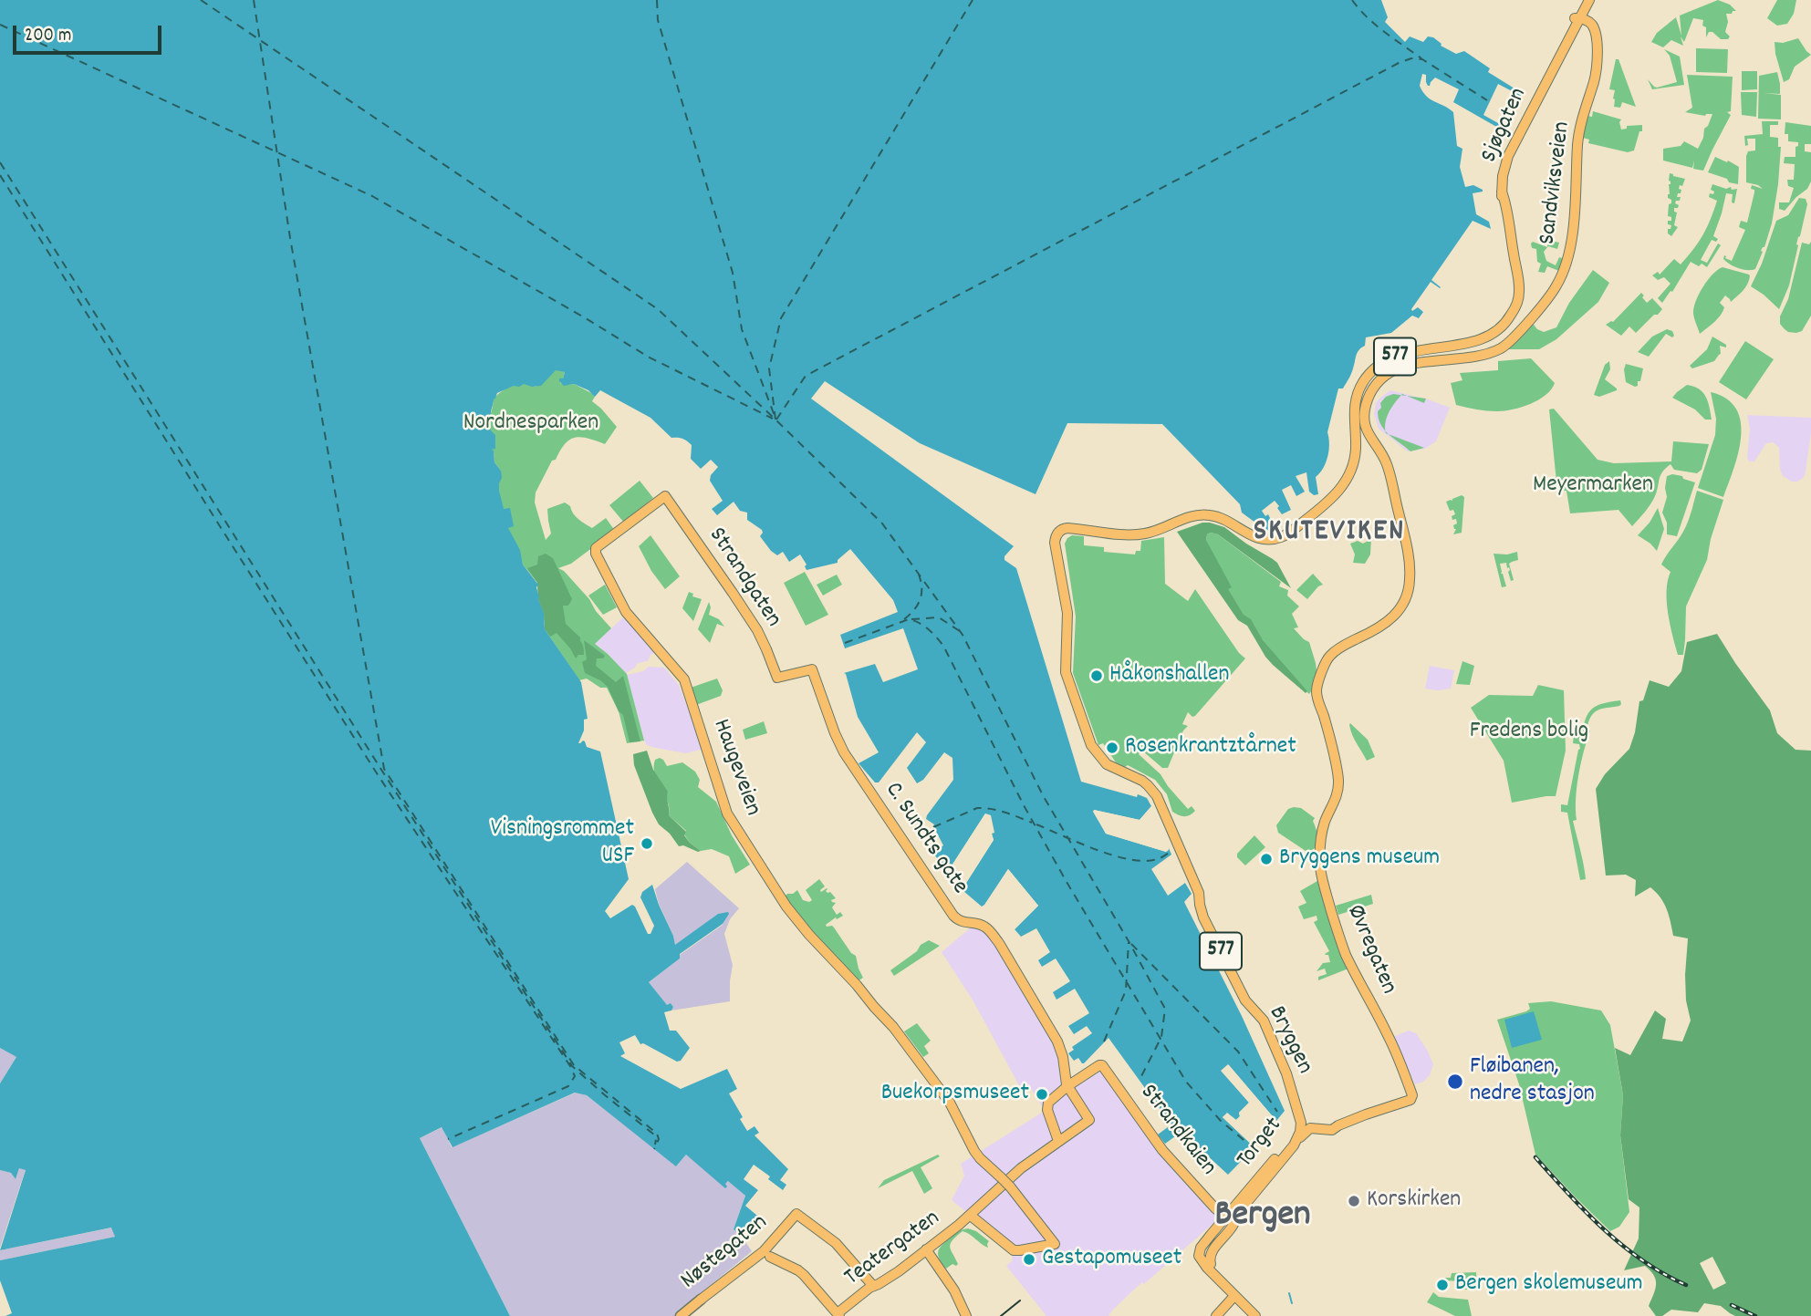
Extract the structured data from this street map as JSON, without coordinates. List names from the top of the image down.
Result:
{
  "streets": {
    "highway": ["Nøstegaten"],
    "main road": [
      "Sjøgaten",
      "Sandviksveien",
      "577",
      "Strandgaten",
      "Haugeveien",
      "C. Sundts gate",
      "Øvregaten",
      "Bryggen",
      "Strandkaien",
      "Torget",
      "Teatergaten"
    ]
  },
  "crossings": [
    ["Sjøgaten", "Sandviksveien"],
    ["Sjøgaten", "Bryggen"],
    ["Sandviksveien", "Øvregaten"],
    ["577", "Strandkaien"],
    ["577", "Torget"],
    ["Strandgaten", "Haugeveien"],
    ["Strandgaten", "C. Sundts gate"],
    ["Bryggen", "Torget"],
    ["Strandkaien", "Torget"]
  ],
  "districts": ["SKUTEVIKEN", "Bergen"],
  "parks": ["Nordnesparken", "Meyermarken", "Fredens bolig"],
  "places": [
    "Håkonshallen",
    "Rosenkrantztårnet",
    "Visningsrommet USF",
    "Bryggens museum",
    "Fløibanen, nedre stasjon",
    "Buekorpsmuseet",
    "Korskirken",
    "Gestapomuseet",
    "Bergen skolemuseum"
  ],
  "scale_bar": "200 m"
}
